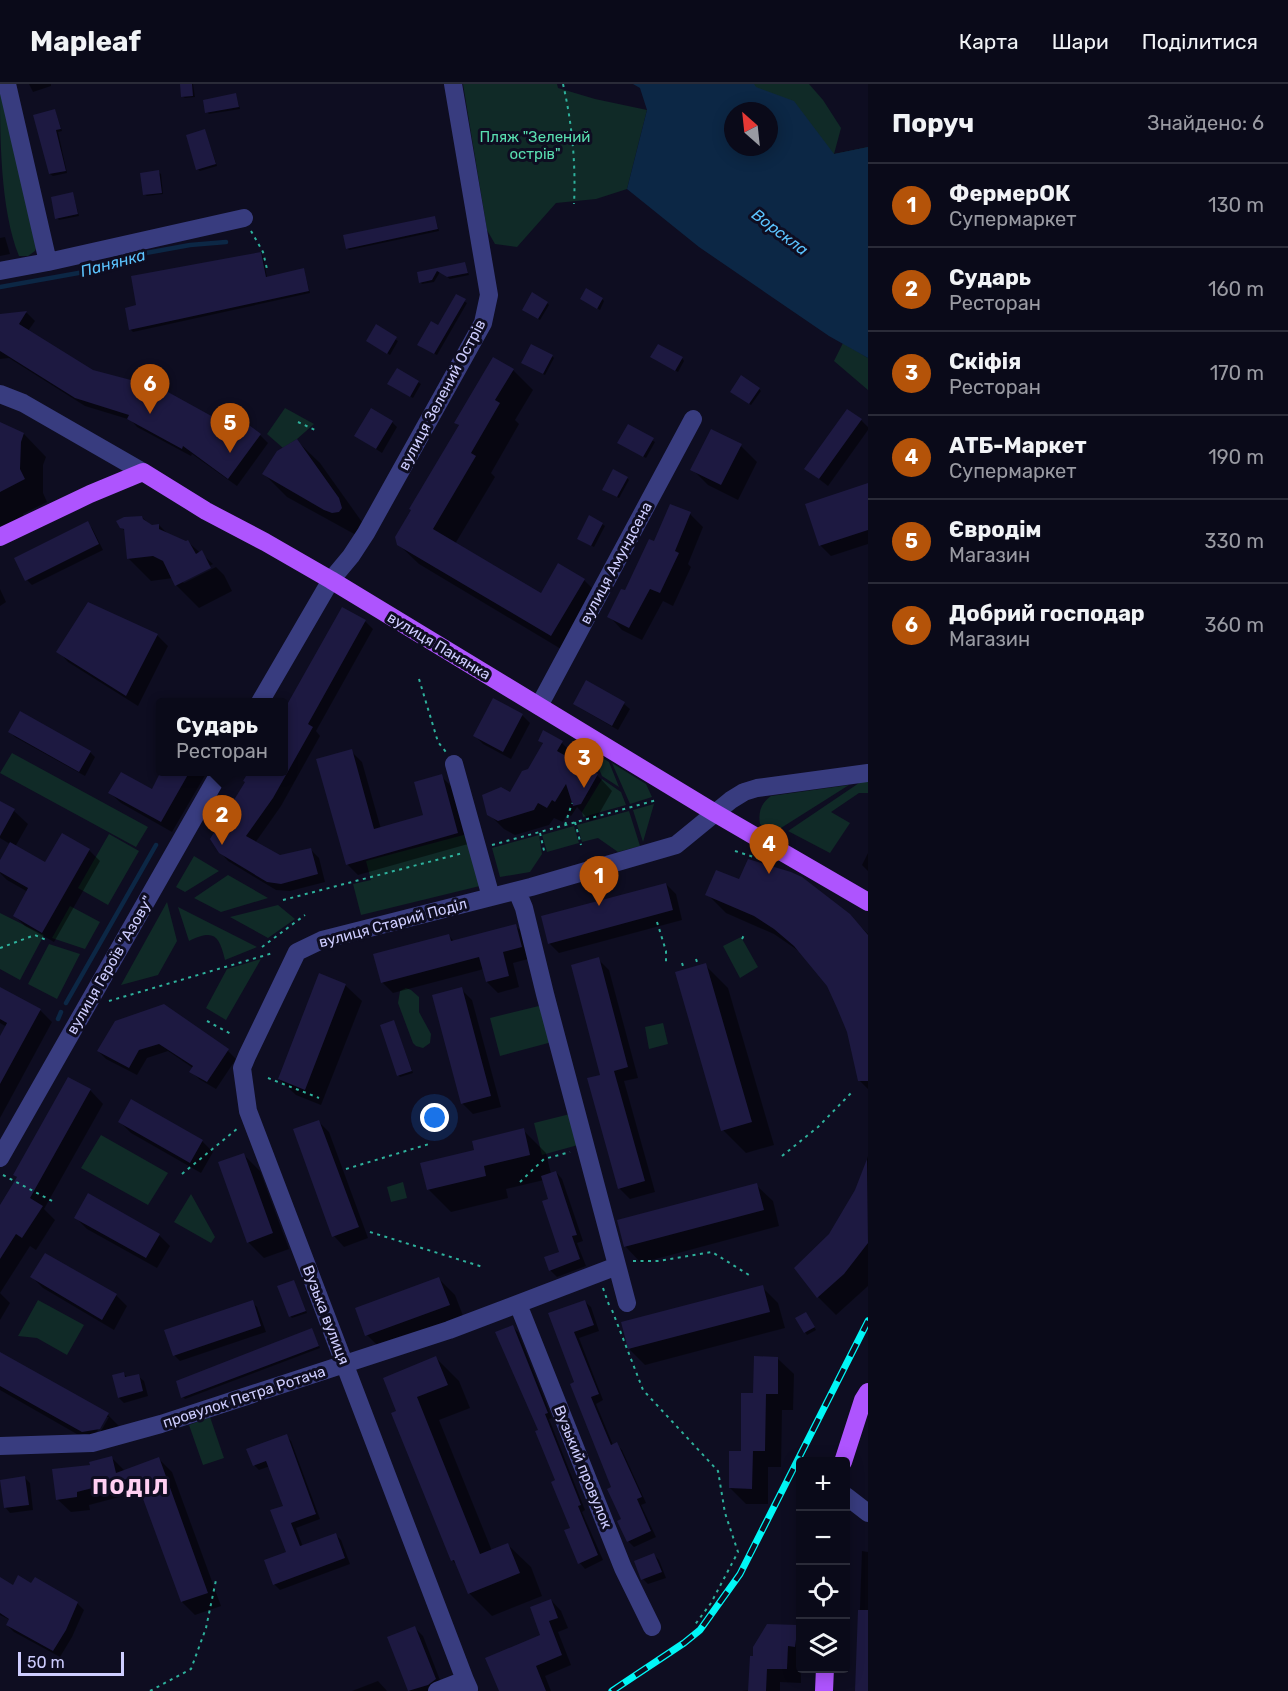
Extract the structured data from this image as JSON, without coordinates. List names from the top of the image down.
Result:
{
  "streets": {
    "main road": ["вулиця Панянка"],
    "street": [
      "вулиця Зелений Острів",
      "вулиця Амундсена",
      "вулиця Старий Поділ",
      "вулиця Героїв \"Азову\"",
      "Вузька вулиця",
      "провулок Петра Ротача",
      "Вузький провулок"
    ]
  },
  "crossings": [
    ["вулиця Зелений Острів", "вулиця Панянка"],
    ["вулиця Амундсена", "вулиця Панянка"],
    ["вулиця Панянка", "вулиця Старий Поділ"],
    ["вулиця Старий Поділ", "Вузька вулиця"],
    ["Вузька вулиця", "провулок Петра Ротача"],
    ["провулок Петра Ротача", "Вузький провулок"]
  ],
  "districts": ["ПОДІЛ"],
  "water": ["Ворскла", "Панянка"],
  "parks": ["Пляж \"Зелений острів\""],
  "scale_bar": "50 m",
  "north": "top left",
  "page": {
    "header": "Mapleaf",
    "nav": ["Карта", "Шари", "Поділитися"],
    "heading": ["Поруч", "Знайдено: 6"],
    "list": [
      {
        "mark": "1",
        "name": "ФермерОК",
        "note": "Супермаркет",
        "value": "130 m"
      },
      {
        "mark": "2",
        "name": "Сударь",
        "note": "Ресторан",
        "value": "160 m"
      },
      {
        "mark": "3",
        "name": "Скіфія",
        "note": "Ресторан",
        "value": "170 m"
      },
      {
        "mark": "4",
        "name": "АТБ-Маркет",
        "note": "Супермаркет",
        "value": "190 m"
      },
      {
        "mark": "5",
        "name": "Євродім",
        "note": "Магазин",
        "value": "330 m"
      },
      {
        "mark": "6",
        "name": "Добрий господар",
        "note": "Магазин",
        "value": "360 m"
      }
    ],
    "pins": [
      "6",
      "5",
      "3",
      "2",
      "4",
      "1"
    ],
    "popup": ["Сударь", "Ресторан"],
    "map_buttons": ["+", "−"],
    "scale": "50 m"
  }
}
